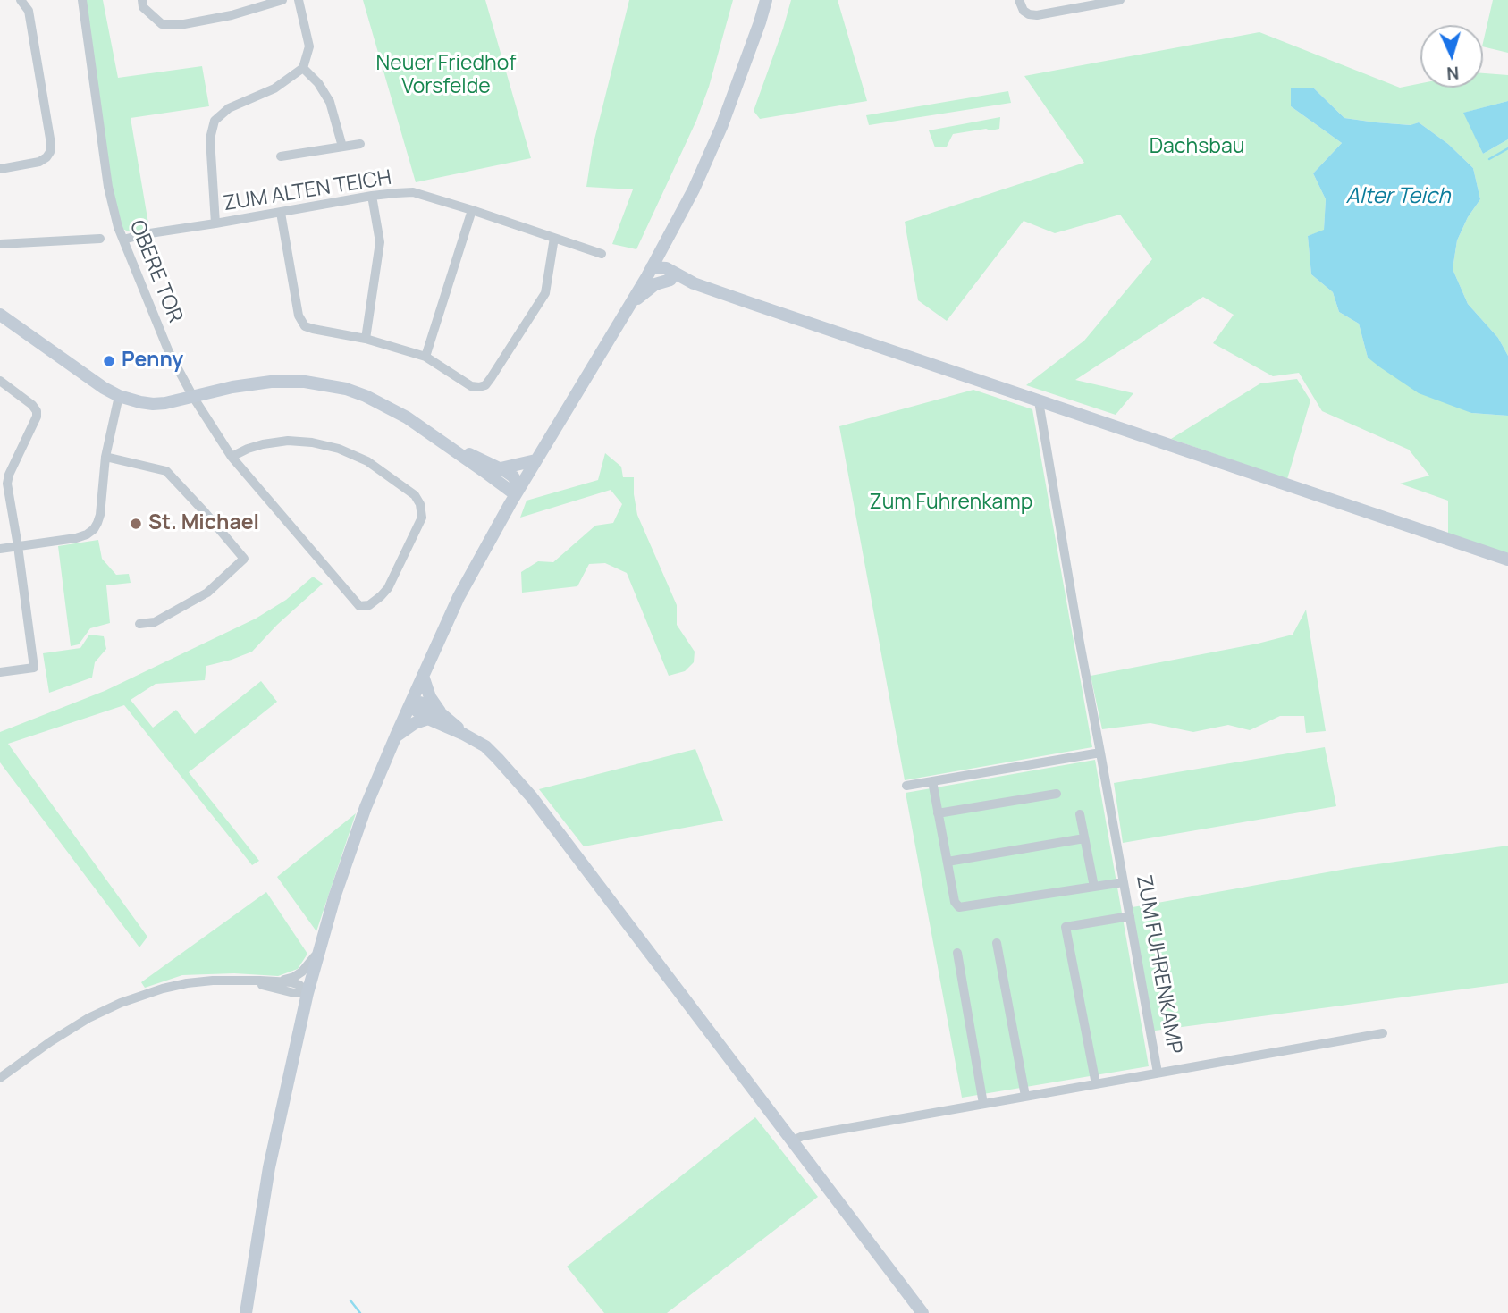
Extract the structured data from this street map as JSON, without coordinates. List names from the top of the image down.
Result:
{
  "streets": {
    "street": ["ZUM ALTEN TEICH", "OBERE TOR", "ZUM FUHRENKAMP"]
  },
  "crossings": [
    ["ZUM ALTEN TEICH", "OBERE TOR"]
  ],
  "water": ["Alter Teich"],
  "parks": ["Neuer Friedhof Vorsfelde", "Dachsbau", "Zum Fuhrenkamp"],
  "places": ["Penny", "St. Michael"],
  "north": "bottom"
}
